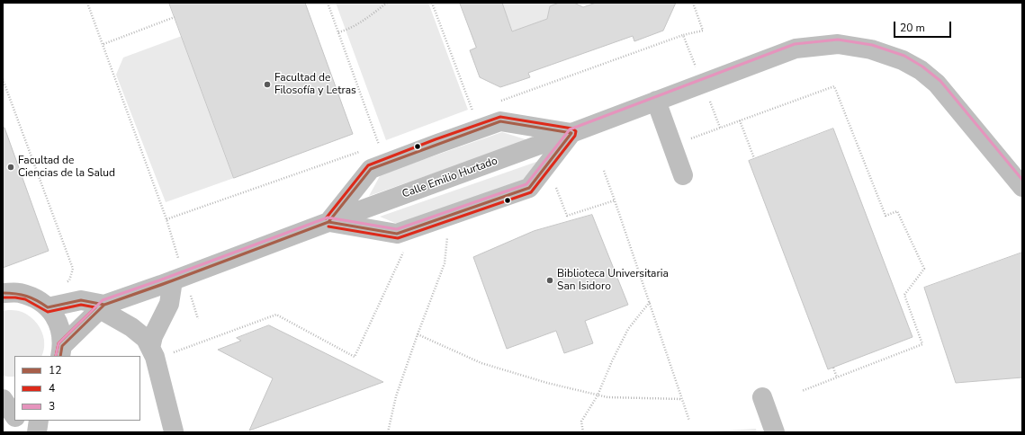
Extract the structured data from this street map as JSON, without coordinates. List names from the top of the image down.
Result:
{
  "streets": {
    "street": ["Calle Emilio Hurtado"]
  },
  "places": ["Facultad de Filosofía y Letras", "Facultad de Ciencias de la Salud", "Biblioteca Universitaria San Isidoro"],
  "lines": ["transit line 3", "transit line 4", "transit line 12"],
  "legend": ["12", "4", "3"],
  "scale_bar": "20 m"
}
